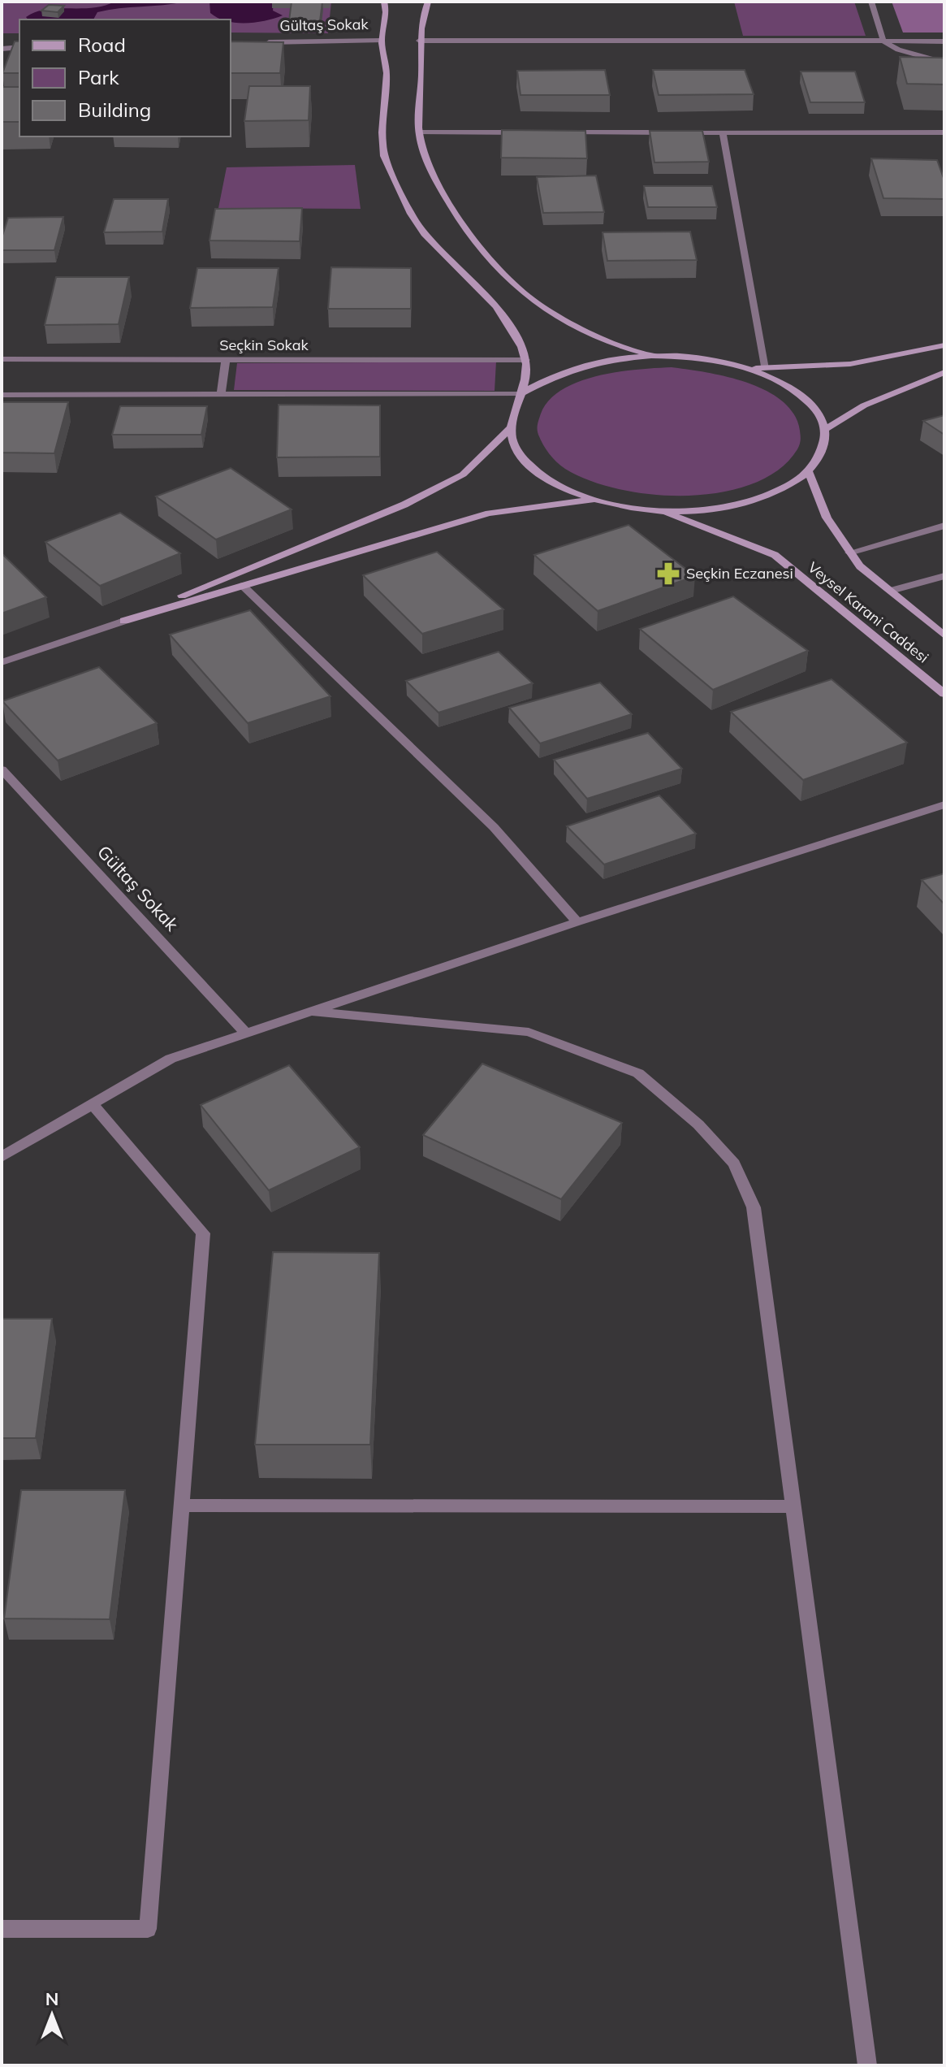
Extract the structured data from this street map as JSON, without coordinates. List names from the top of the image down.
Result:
{
  "streets": {
    "main road": ["Veysel Karani Caddesi"],
    "street": ["Gültaş Sokak", "Seçkin Sokak"]
  },
  "places": {
    "pharmacy": ["Seçkin Eczanesi"]
  },
  "legend": ["Road", "Park", "Building"],
  "north": "top"
}
